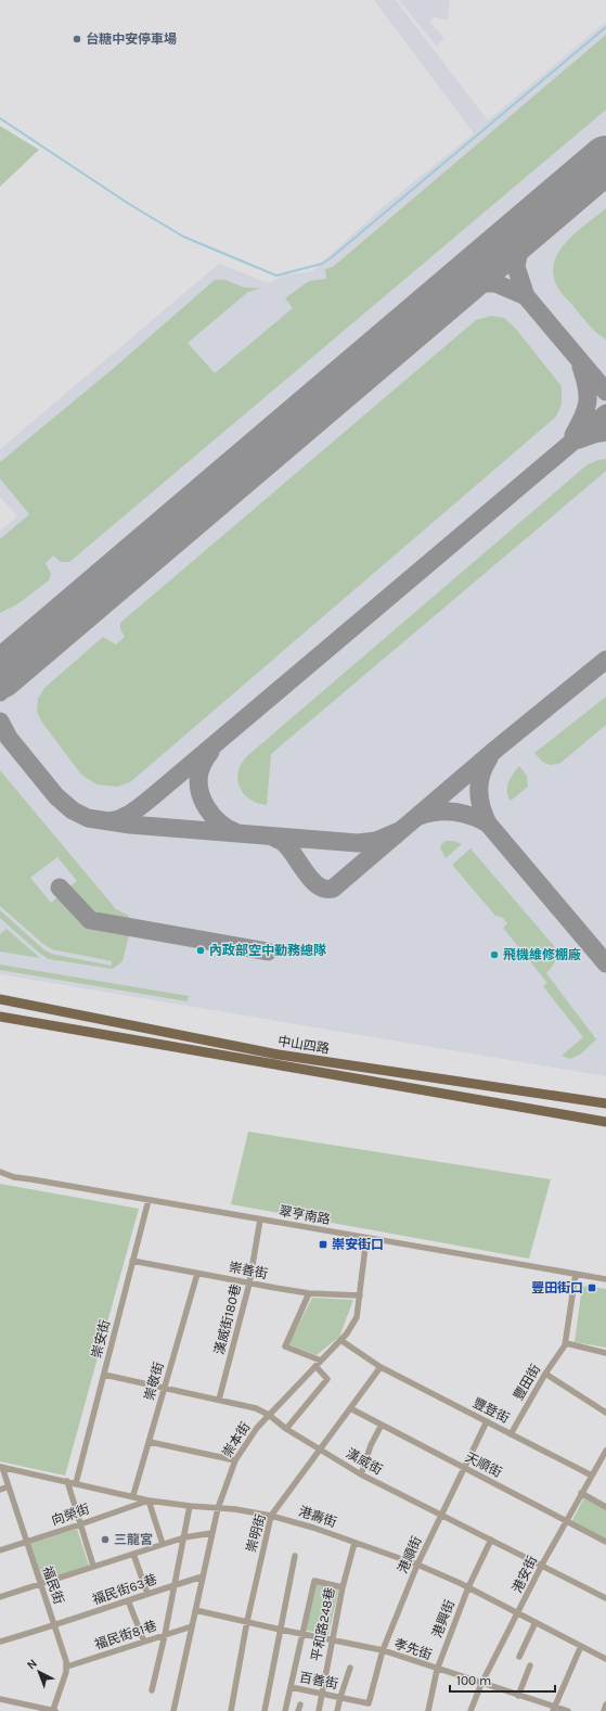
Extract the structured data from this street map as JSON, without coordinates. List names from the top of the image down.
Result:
{
  "streets": {
    "main road": ["中山四路"],
    "street": [
      "翠亨南路",
      "崇善街",
      "漢威街180巷",
      "崇安街",
      "崇敬街",
      "豐田街",
      "豐登街",
      "崇本街",
      "漢威街",
      "天順街",
      "向榮街",
      "港壽街",
      "崇明街",
      "港順街",
      "港安街",
      "福民街",
      "福民街63巷",
      "港興街",
      "平和路248巷",
      "福民街81巷",
      "孝先街",
      "百善街"
    ]
  },
  "crossings": [
    ["翠亨南路", "漢威街180巷"],
    ["翠亨南路", "崇安街"],
    ["翠亨南路", "豐田街"],
    ["翠亨南路", "崇本街"],
    ["崇善街", "漢威街180巷"],
    ["崇善街", "崇安街"],
    ["崇善街", "崇敬街"],
    ["崇善街", "崇本街"],
    ["漢威街180巷", "漢威街"],
    ["崇安街", "漢威街"],
    ["崇安街", "港壽街"],
    ["崇敬街", "漢威街"],
    ["崇敬街", "港壽街"],
    ["豐田街", "豐登街"],
    ["豐登街", "崇本街"],
    ["豐登街", "崇明街"],
    ["豐登街", "港順街"],
    ["豐登街", "港安街"],
    ["崇本街", "漢威街"],
    ["崇本街", "港壽街"],
    ["崇本街", "福民街63巷"],
    ["崇本街", "福民街81巷"],
    ["崇本街", "孝先街"],
    ["漢威街", "崇明街"],
    ["漢威街", "港順街"],
    ["漢威街", "港安街"],
    ["漢威街", "港興街"],
    ["天順街", "崇明街"],
    ["天順街", "港順街"],
    ["天順街", "港安街"],
    ["向榮街", "港壽街"],
    ["向榮街", "福民街"],
    ["港壽街", "崇明街"],
    ["港壽街", "港順街"],
    ["港壽街", "港安街"],
    ["港壽街", "福民街"],
    ["港壽街", "港興街"],
    ["港壽街", "平和路248巷"],
    ["崇明街", "孝先街"],
    ["港順街", "孝先街"],
    ["港順街", "百善街"],
    ["港安街", "孝先街"],
    ["福民街", "福民街63巷"],
    ["福民街", "福民街81巷"],
    ["港興街", "孝先街"],
    ["平和路248巷", "孝先街"],
    ["平和路248巷", "百善街"],
    ["孝先街", "百善街"]
  ],
  "places": {
    "other": [
      "台糖中安停車場",
      "內政部空中勤務總隊",
      "飛機維修棚廠",
      "三龍宮"
    ],
    "transit": ["崇安街口", "豐田街口"]
  },
  "scale_bar": "100 m",
  "north": "top left"
}
